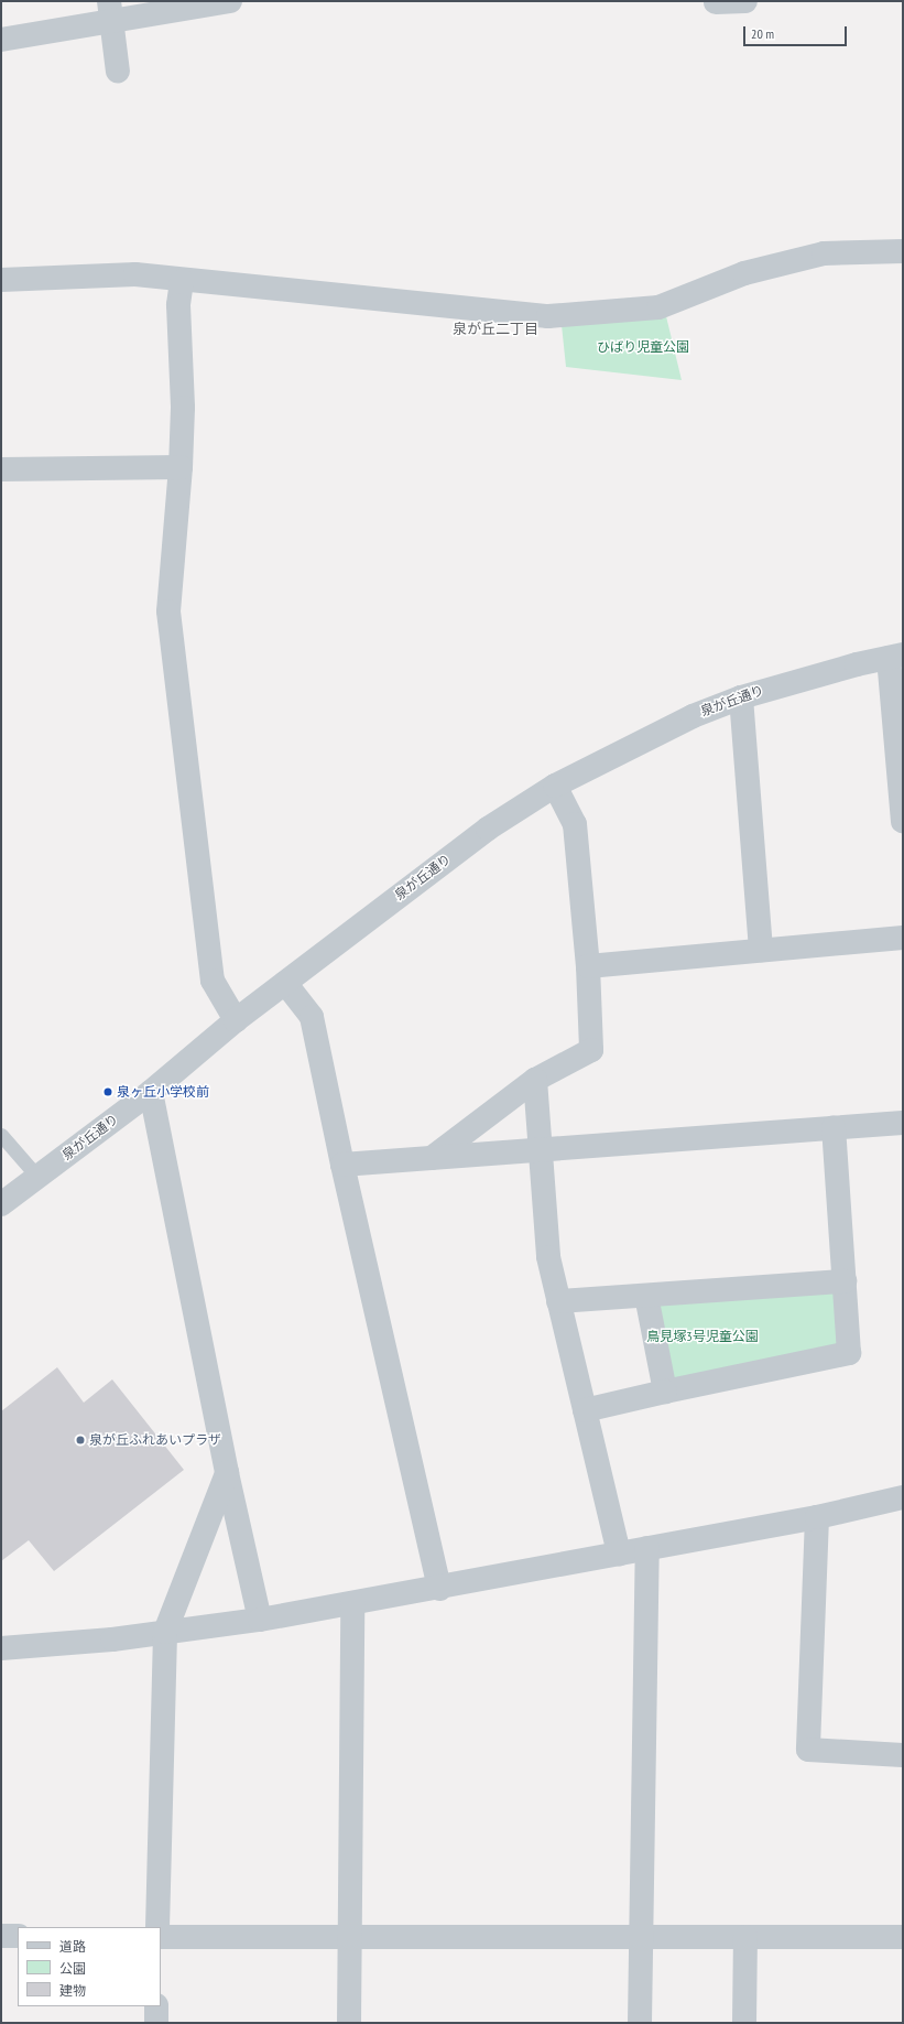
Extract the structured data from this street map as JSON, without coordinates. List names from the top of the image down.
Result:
{
  "streets": {
    "street": ["泉が丘通り"]
  },
  "districts": ["泉が丘二丁目"],
  "parks": ["ひばり児童公園", "鳥見塚3号児童公園"],
  "places": ["泉ヶ丘小学校前", "泉が丘ふれあいプラザ"],
  "legend": ["道路", "公園", "建物"],
  "scale_bar": "20 m"
}
